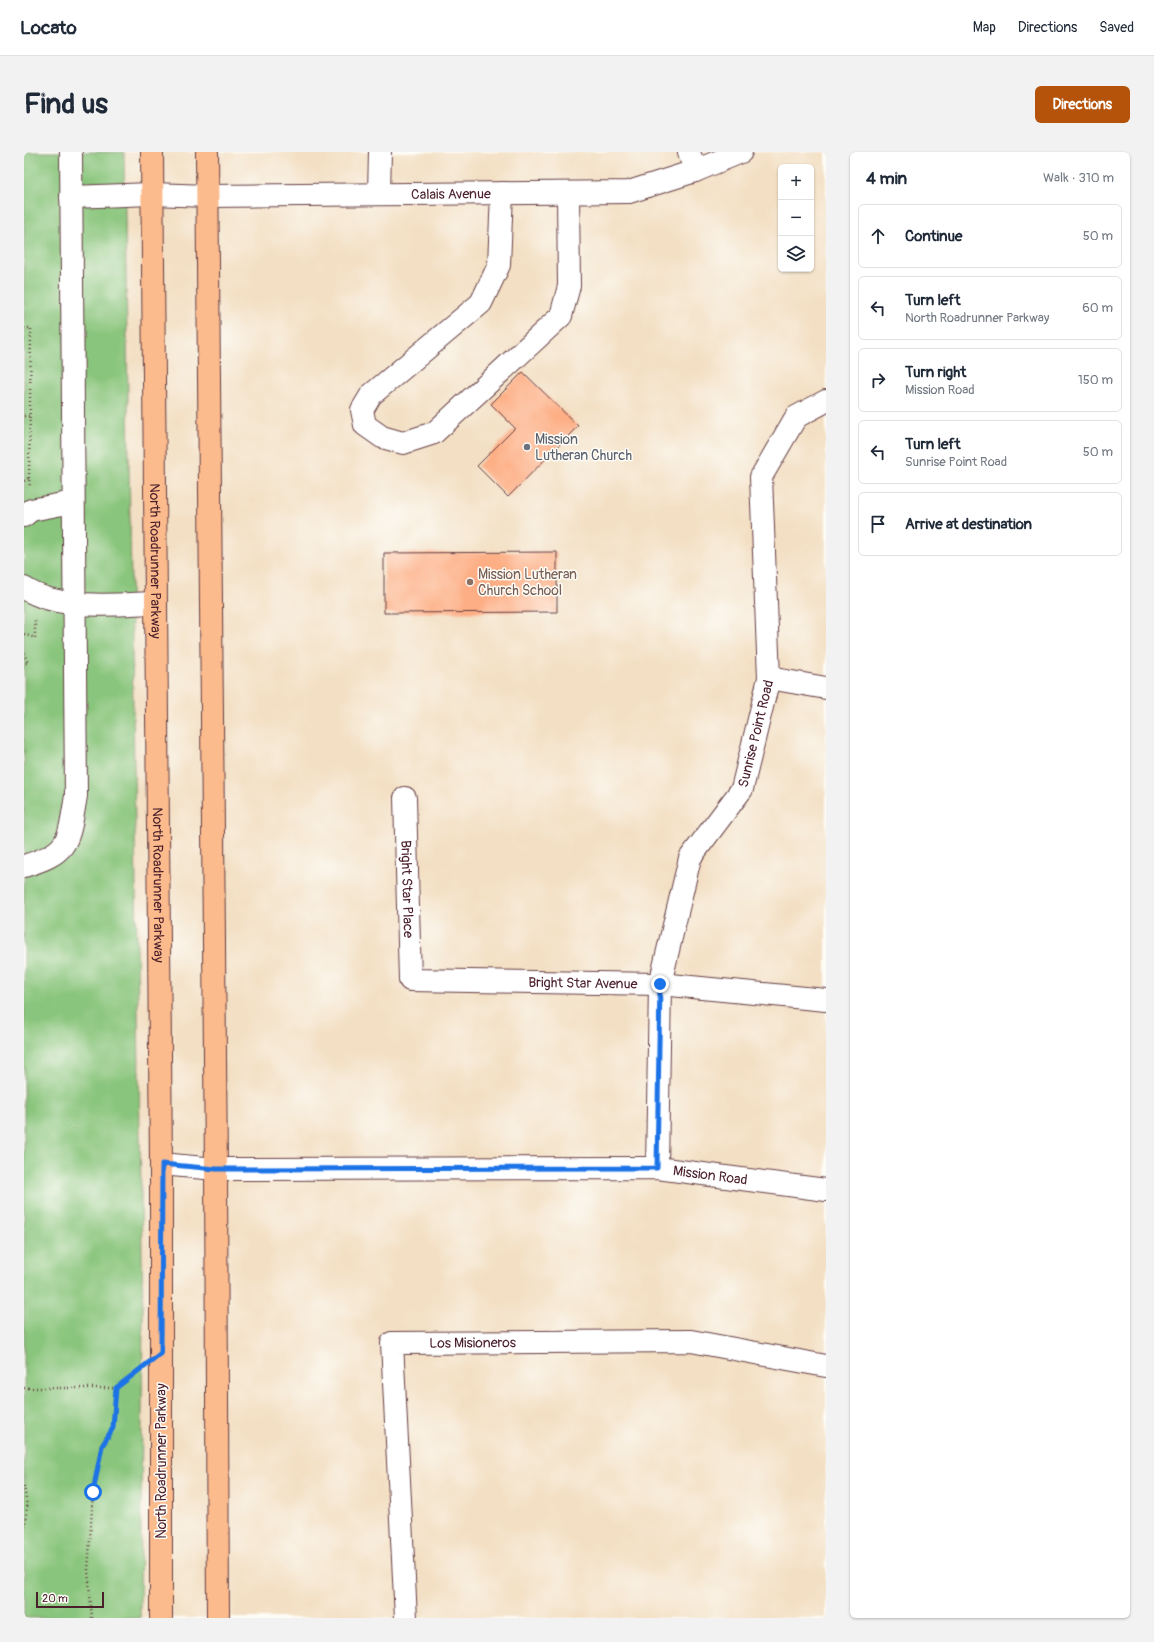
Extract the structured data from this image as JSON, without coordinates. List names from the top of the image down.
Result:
{
  "streets": {
    "main road": ["North Roadrunner Parkway"],
    "street": [
      "Calais Avenue",
      "Sunrise Point Road",
      "Bright Star Place",
      "Bright Star Avenue",
      "Mission Road",
      "Los Misioneros"
    ]
  },
  "crossings": [
    ["Calais Avenue", "North Roadrunner Parkway"],
    ["North Roadrunner Parkway", "Mission Road"],
    ["Sunrise Point Road", "Bright Star Avenue"],
    ["Sunrise Point Road", "Mission Road"],
    ["Bright Star Place", "Bright Star Avenue"]
  ],
  "places": ["Mission Lutheran Church", "Mission Lutheran Church School"],
  "scale_bar": "20 m",
  "page": {
    "header": "Locato",
    "nav": ["Map", "Directions", "Saved"],
    "buttons": "Directions",
    "title": "Find us",
    "heading": ["4 min", "Walk · 310 m"],
    "map_buttons": ["+", "−"],
    "list": [
      ["Continue", "50 m"],
      ["Turn left", "North Roadrunner Parkway", "60 m"],
      ["Turn right", "Mission Road", "150 m"],
      ["Turn left", "Sunrise Point Road", "50 m"],
      "Arrive at destination"
    ],
    "scale": "20 m"
  }
}
